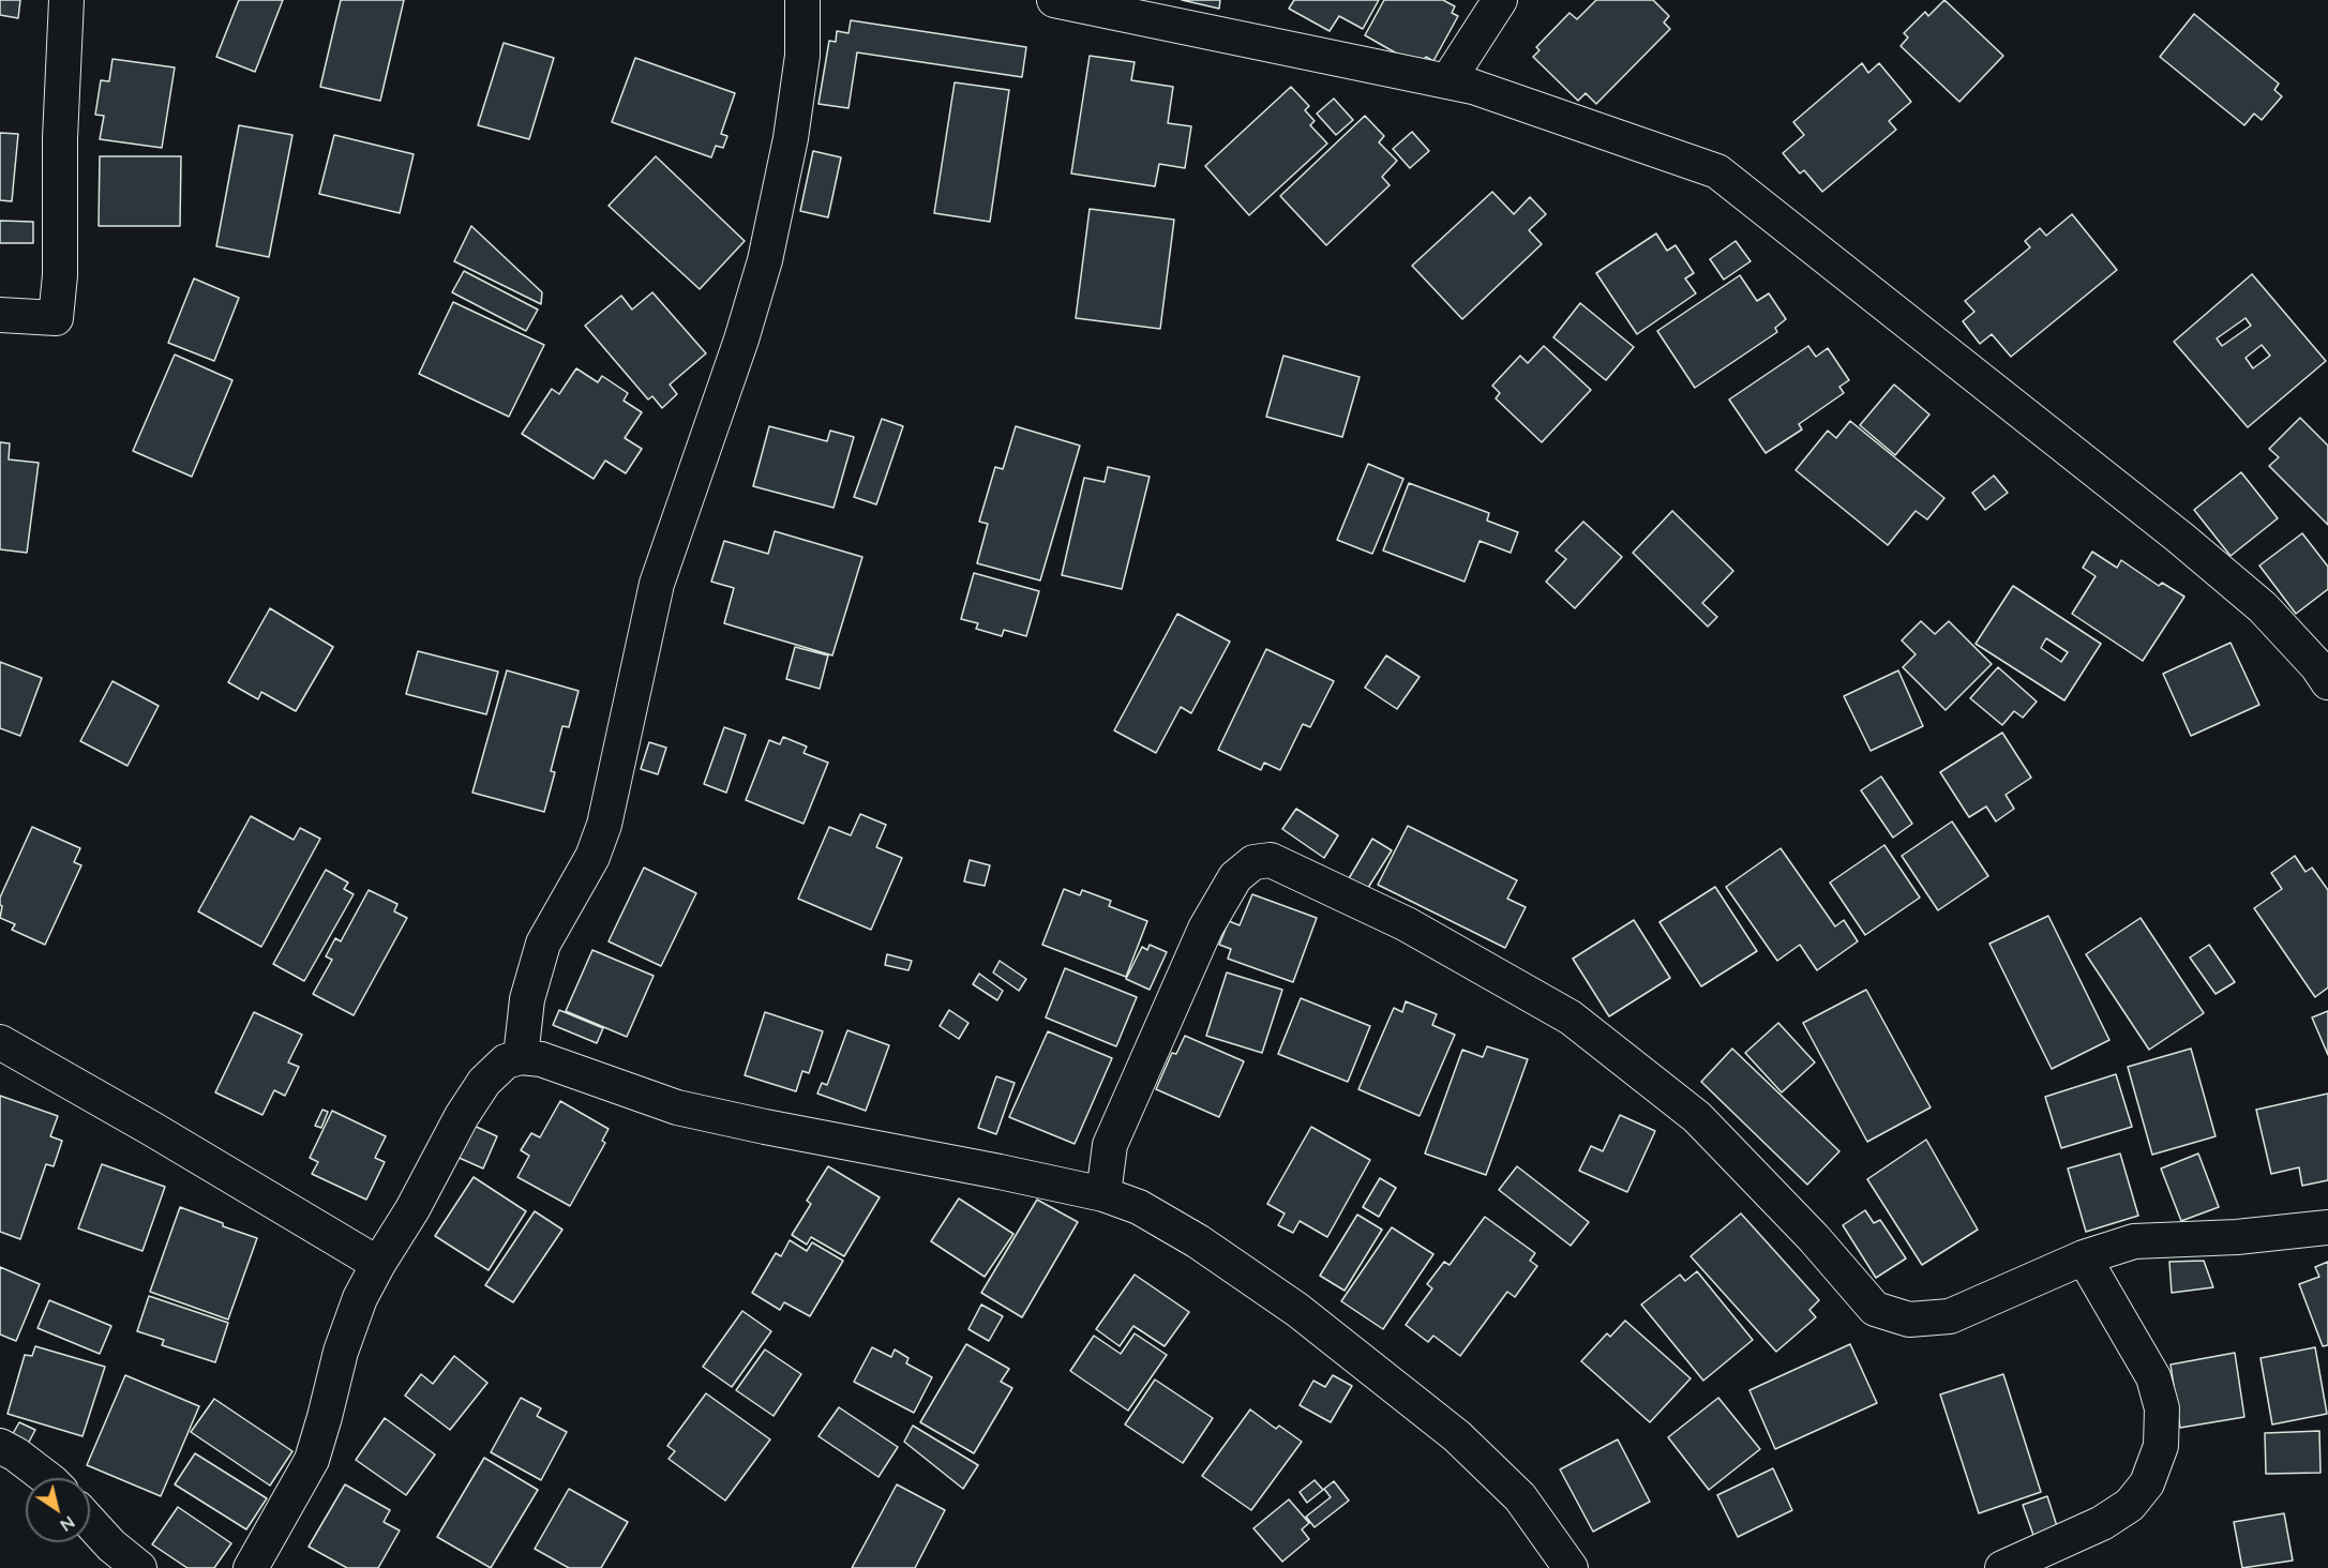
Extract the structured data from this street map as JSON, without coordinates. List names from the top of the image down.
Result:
{
  "north": "bottom right"
}
